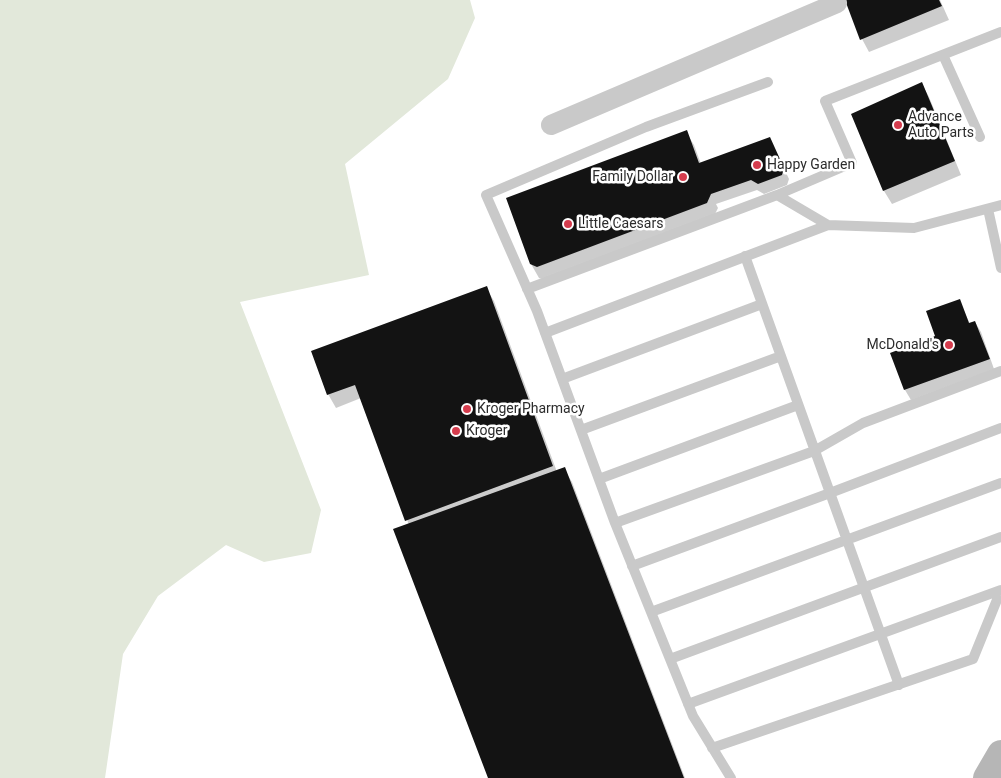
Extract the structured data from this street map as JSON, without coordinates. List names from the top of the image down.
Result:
{
  "places": [
    "Advance Auto Parts",
    "Happy Garden",
    "Family Dollar",
    "Little Caesars",
    "McDonald's",
    "Kroger Pharmacy",
    "Kroger"
  ]
}
